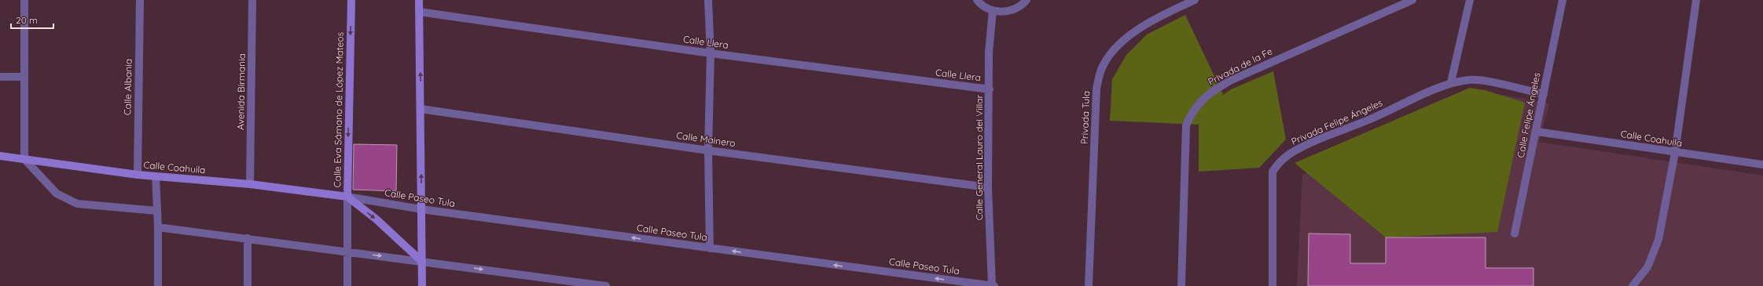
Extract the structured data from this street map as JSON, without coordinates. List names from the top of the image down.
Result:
{
  "streets": {
    "main road": ["Calle Eva Sámano de López Mateos", "Calle Coahuila"],
    "street": [
      "Calle Llera",
      "Privada de la Fe",
      "Calle Albania",
      "Avenida Birmania",
      "Calle Felipe Ángeles",
      "Privada Tula",
      "Privada Felipe Ángeles",
      "Calle Mainero",
      "Calle General Lauro del Villar",
      "Calle Paseo Tula"
    ]
  },
  "crossings": [
    ["Calle Llera", "Calle General Lauro del Villar"],
    ["Calle Albania", "Calle Coahuila"],
    ["Avenida Birmania", "Calle Coahuila"],
    ["Calle Eva Sámano de López Mateos", "Calle Coahuila"],
    ["Calle Eva Sámano de López Mateos", "Calle Paseo Tula"],
    ["Calle Felipe Ángeles", "Privada Felipe Ángeles"],
    ["Calle Felipe Ángeles", "Calle Coahuila"],
    ["Calle Coahuila", "Calle Paseo Tula"],
    ["Calle Mainero", "Calle General Lauro del Villar"],
    ["Calle General Lauro del Villar", "Calle Paseo Tula"]
  ],
  "scale_bar": "20 m"
}
